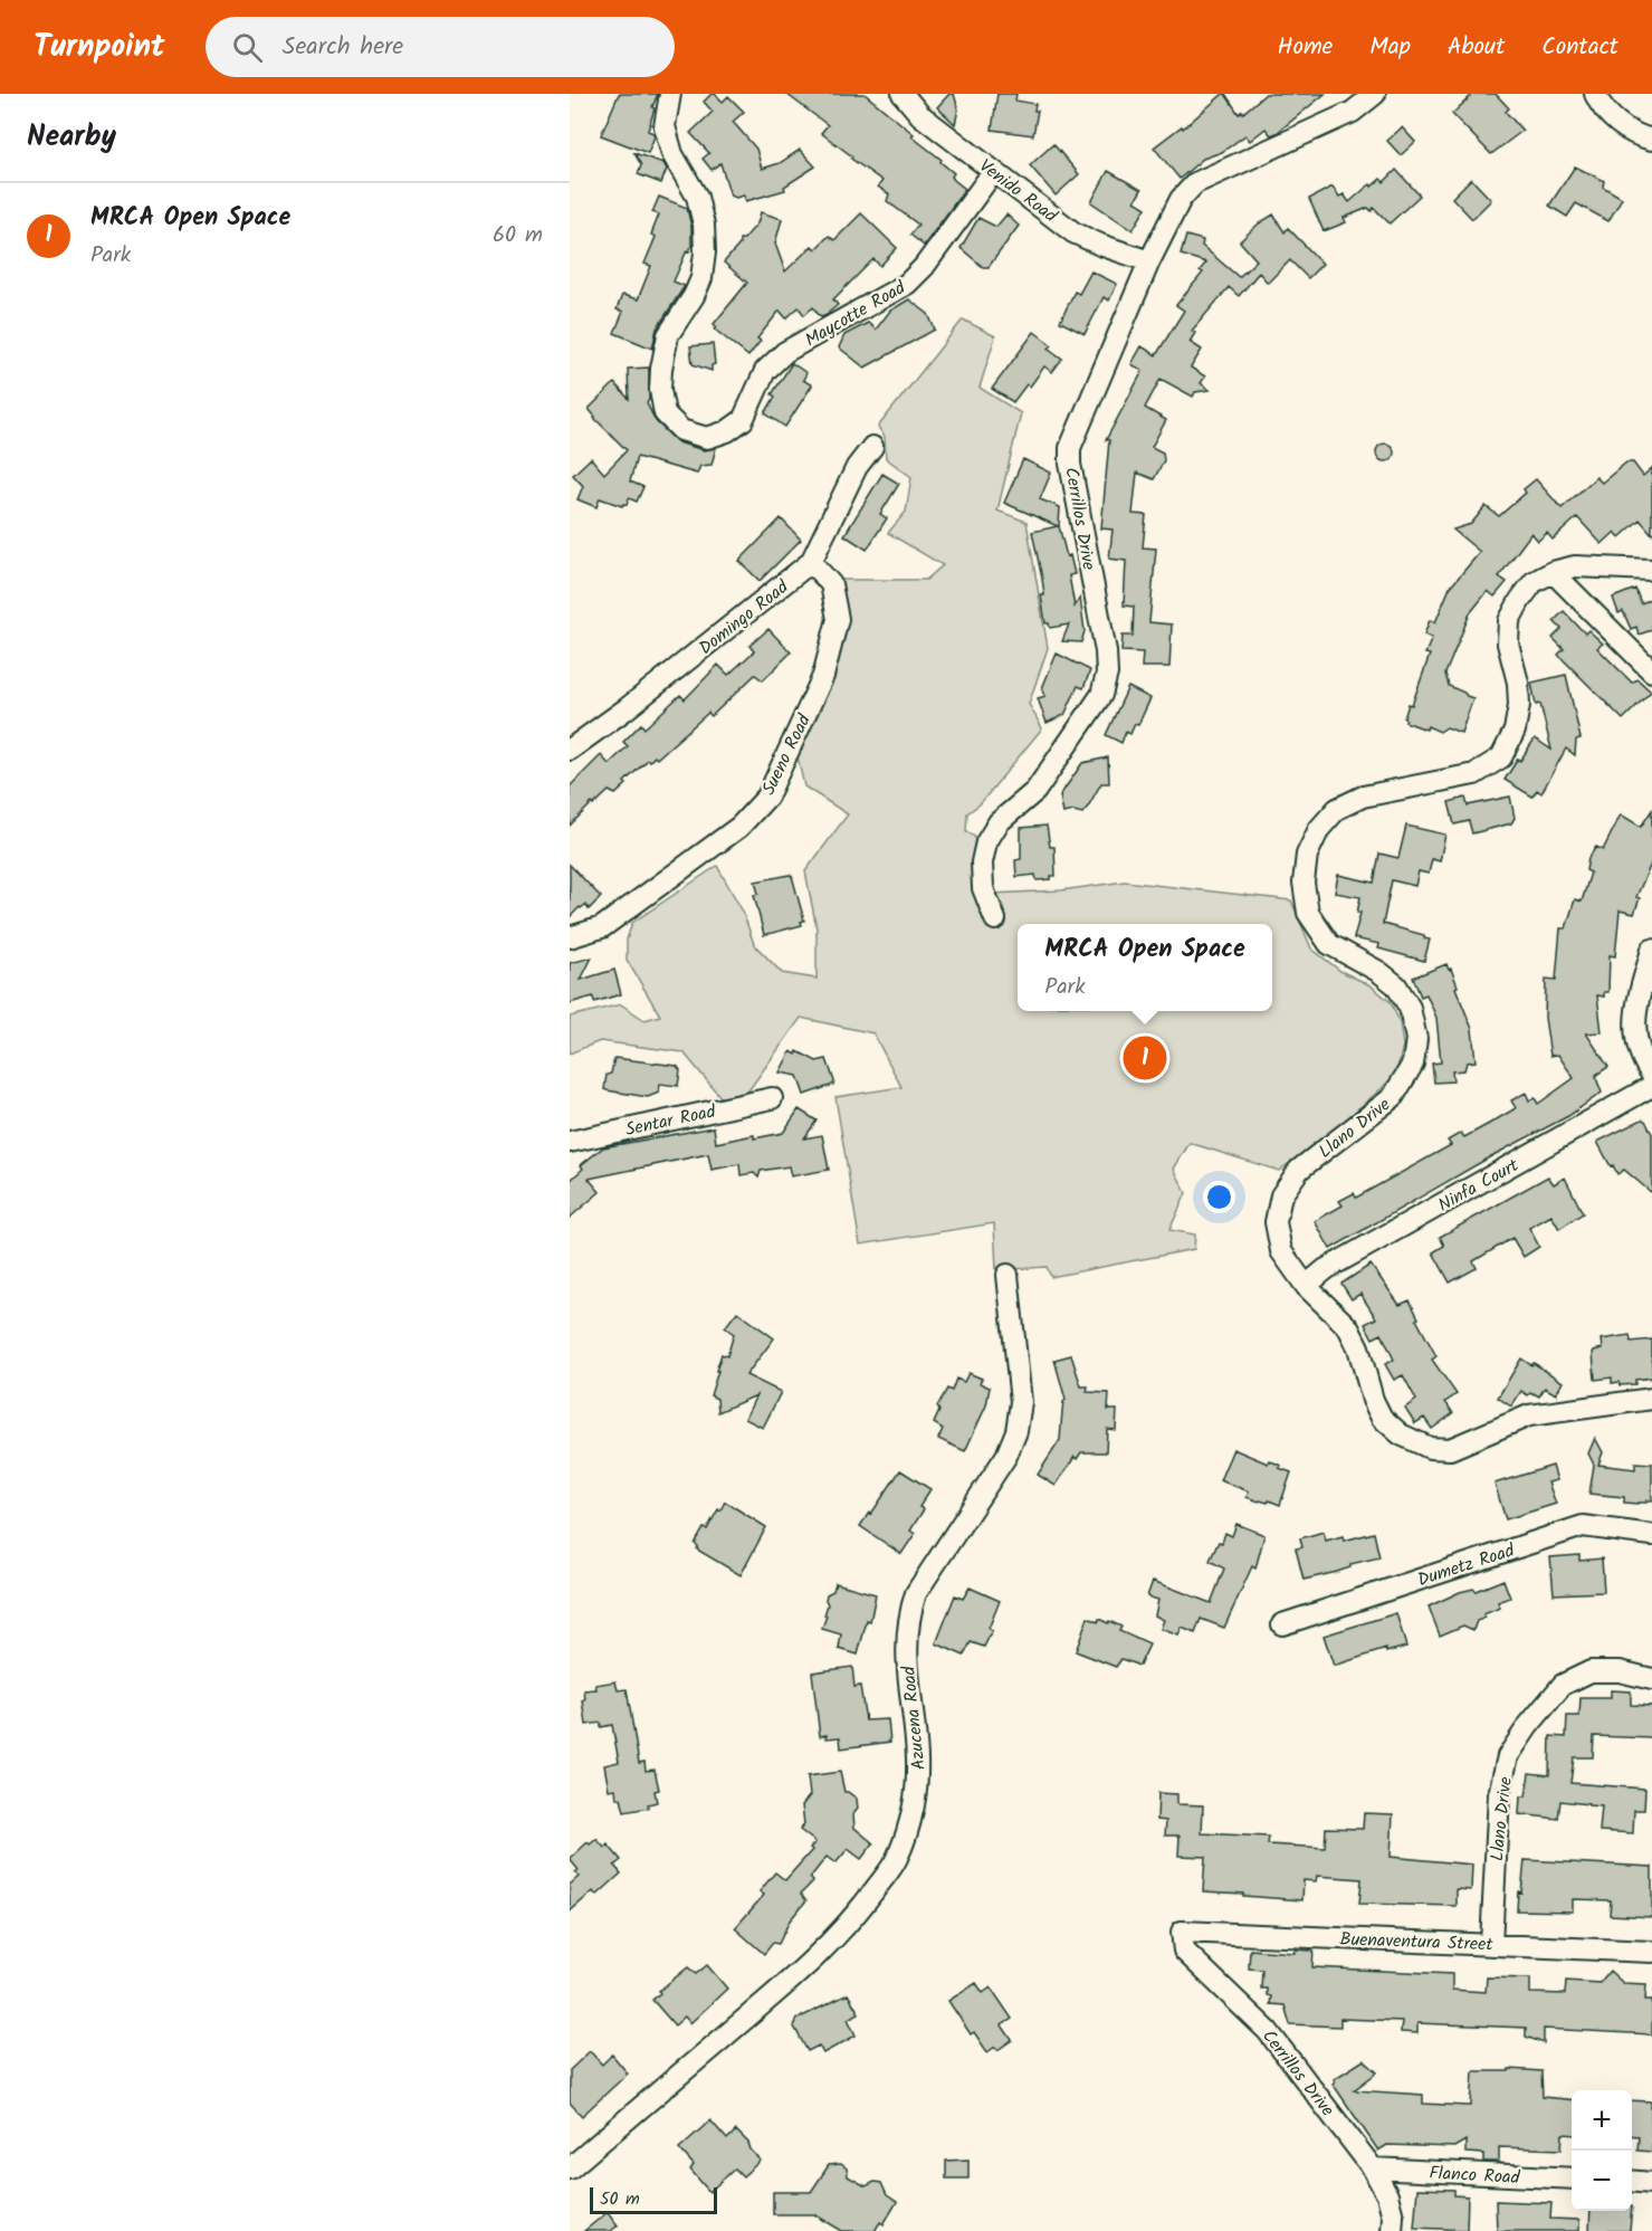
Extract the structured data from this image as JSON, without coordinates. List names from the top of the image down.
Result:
{
  "streets": {
    "street": [
      "Venido Road",
      "Maycotte Road",
      "Cerrillos Drive",
      "Domingo Road",
      "Sueno Road",
      "Sentar Road",
      "Llano Drive",
      "Ninfa Court",
      "Dumetz Road",
      "Azucena Road",
      "Buenaventura Street",
      "Flanco Road"
    ]
  },
  "crossings": [
    ["Venido Road", "Maycotte Road"],
    ["Venido Road", "Cerrillos Drive"],
    ["Cerrillos Drive", "Buenaventura Street"],
    ["Cerrillos Drive", "Flanco Road"],
    ["Domingo Road", "Sueno Road"],
    ["Llano Drive", "Ninfa Court"],
    ["Llano Drive", "Buenaventura Street"]
  ],
  "scale_bar": "50 m",
  "page": {
    "header": "Turnpoint",
    "search": "Search here",
    "nav": [
      "Home",
      "Map",
      "About",
      "Contact"
    ],
    "heading": "Nearby",
    "list": [
      {
        "mark": "1",
        "name": "MRCA Open Space",
        "note": "Park",
        "value": "60 m"
      }
    ],
    "popup": ["MRCA Open Space", "Park"],
    "pins": "1",
    "map_buttons": ["+", "−"],
    "scale": "50 m"
  }
}
